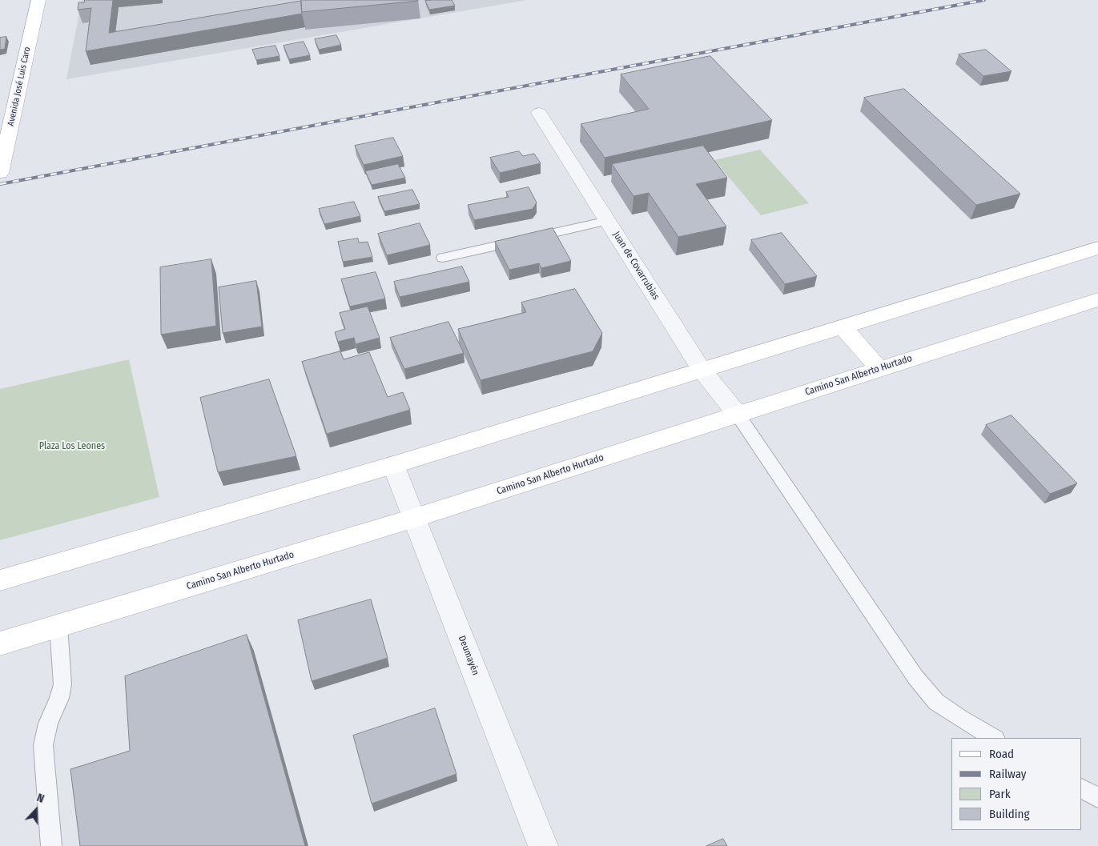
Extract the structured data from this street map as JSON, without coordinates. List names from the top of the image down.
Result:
{
  "streets": {
    "main road": ["Avenida José Luis Caro", "Camino San Alberto Hurtado"],
    "street": ["Juan de Covarrubias", "Deumayén"]
  },
  "crossings": [
    ["Juan de Covarrubias", "Camino San Alberto Hurtado"],
    ["Camino San Alberto Hurtado", "Deumayén"]
  ],
  "parks": ["Plaza Los Leones"],
  "legend": [
    "Road",
    "Railway",
    "Park",
    "Building"
  ],
  "north": "top"
}
